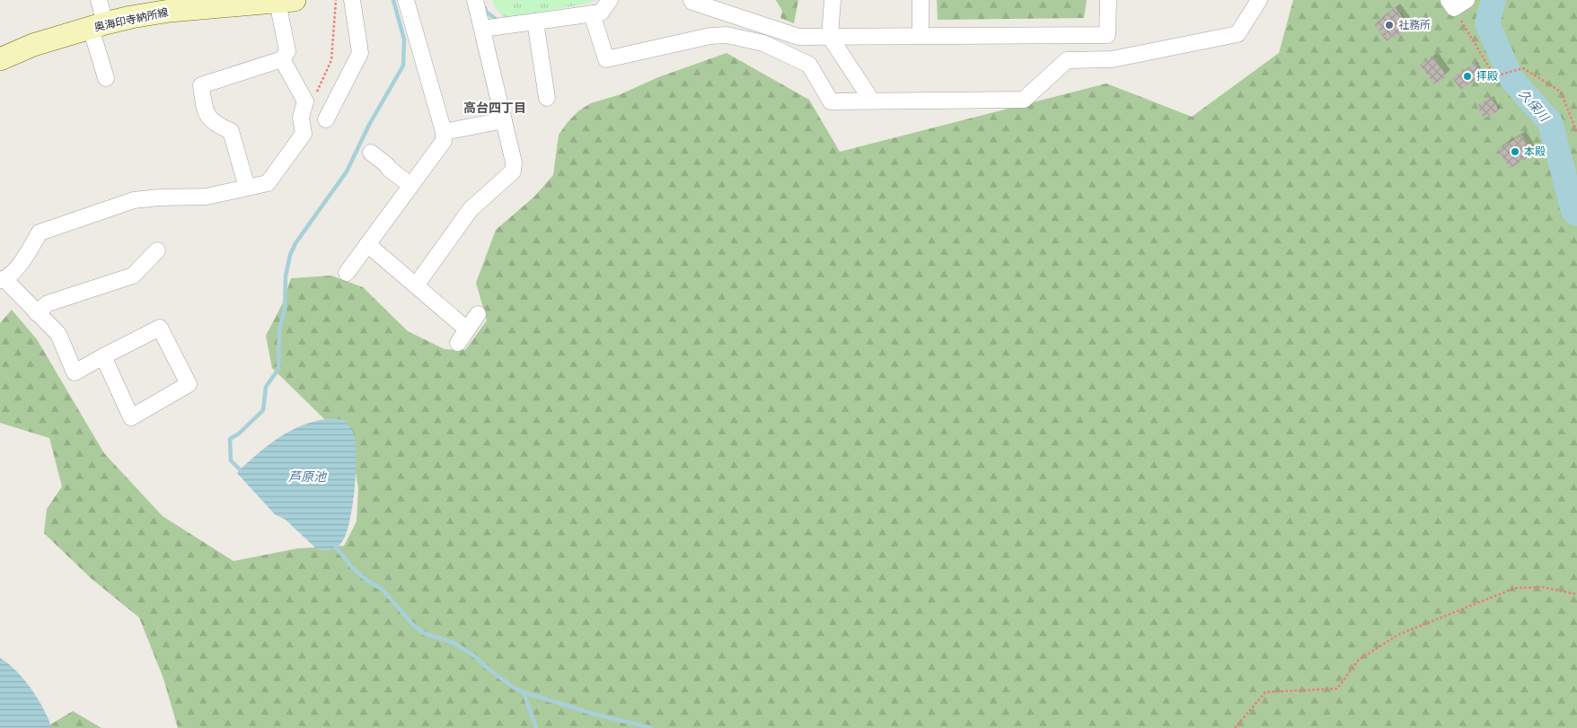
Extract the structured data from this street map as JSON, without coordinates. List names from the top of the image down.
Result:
{
  "streets": {
    "main road": ["奥海印寺納所線"]
  },
  "districts": ["高台四丁目"],
  "water": ["久保川", "芦原池"],
  "places": ["社務所", "拝殿", "本殿"]
}
